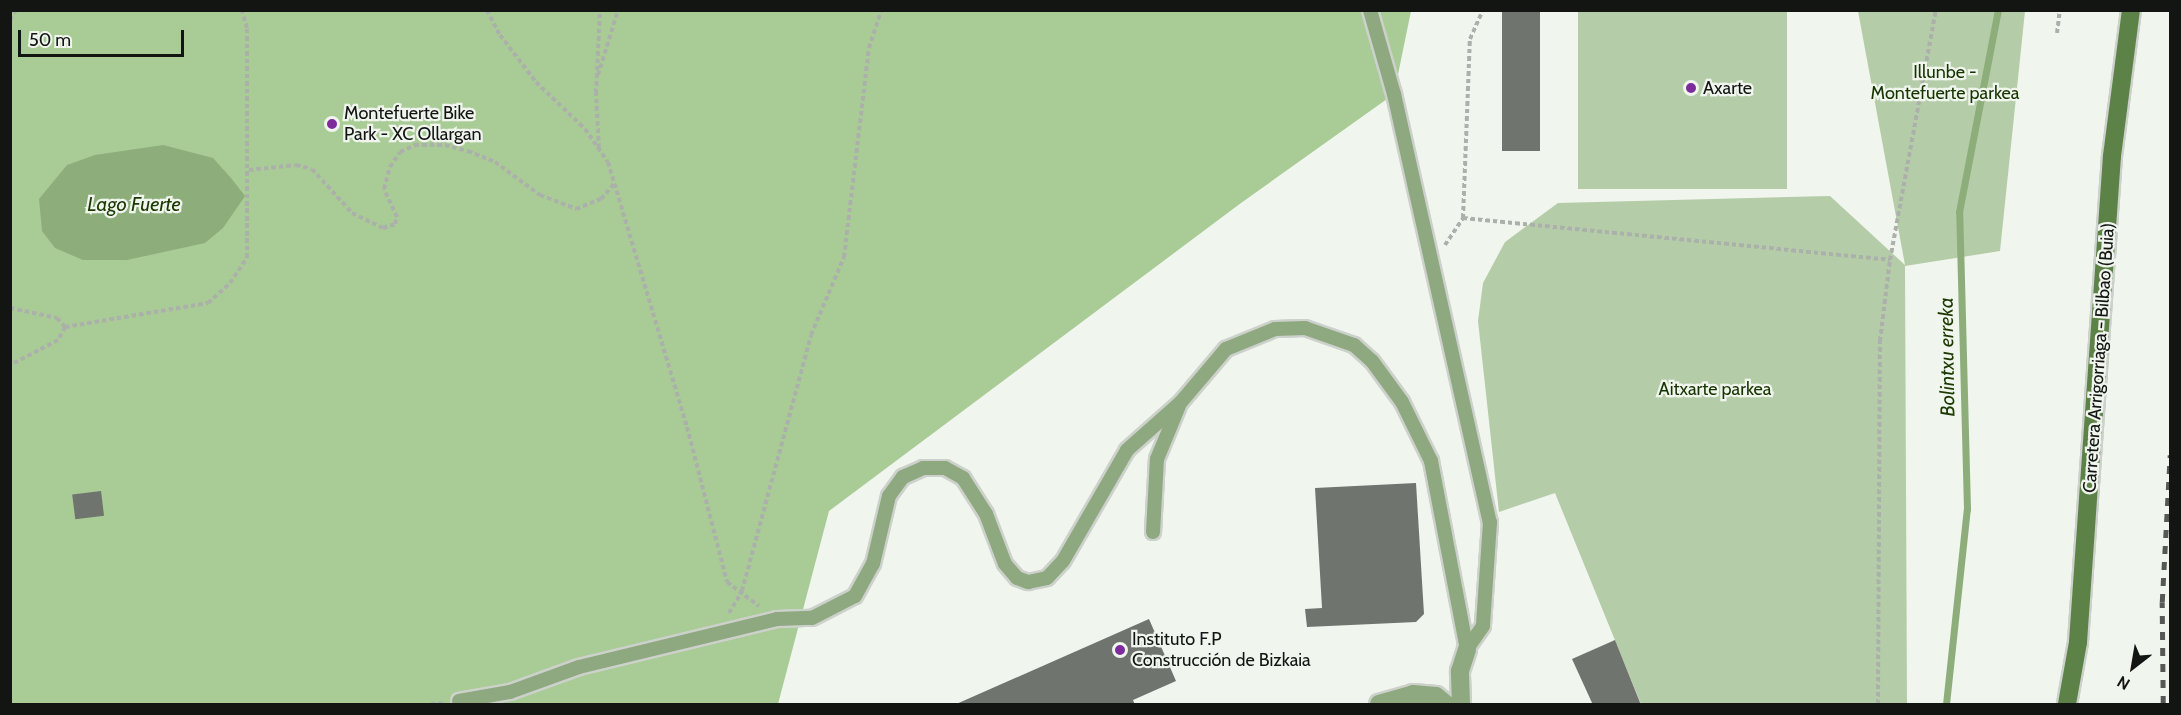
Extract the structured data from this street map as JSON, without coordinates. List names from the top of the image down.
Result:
{
  "streets": {
    "street": ["Carretera Arrigorriaga - Bilbao (Buia)"]
  },
  "water": ["Lago Fuerte", "Bolintxu erreka"],
  "parks": ["Illunbe - Montefuerte parkea", "Aitxarte parkea"],
  "places": ["Axarte", "Montefuerte Bike Park - XC Ollargan", "Instituto F.P Construcción de Bizkaia"],
  "scale_bar": "50 m",
  "north": "bottom left"
}
